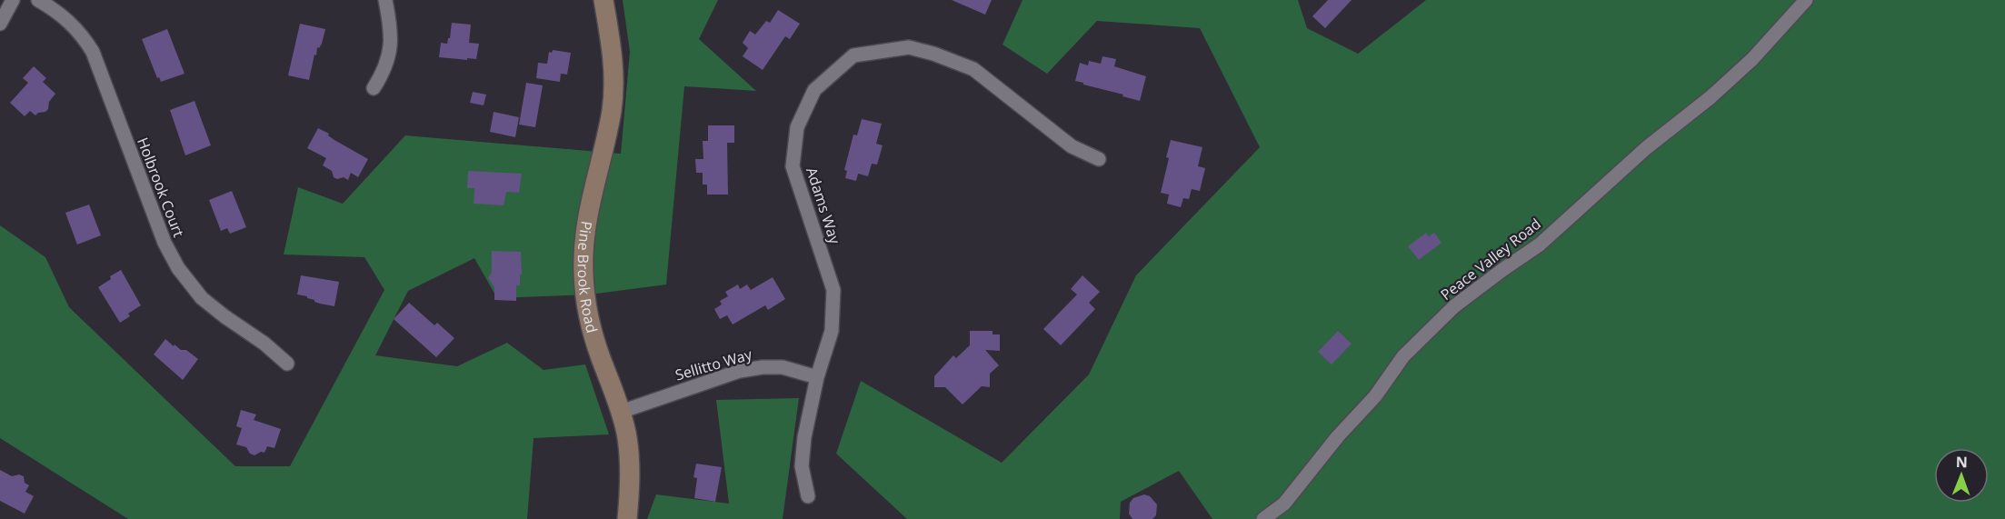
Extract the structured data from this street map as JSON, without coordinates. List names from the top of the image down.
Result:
{
  "streets": {
    "street": [
      "Holbrook Court",
      "Adams Way",
      "Peace Valley Road",
      "Pine Brook Road",
      "Sellitto Way"
    ]
  },
  "crossings": [
    ["Adams Way", "Sellitto Way"],
    ["Pine Brook Road", "Sellitto Way"]
  ],
  "north": "top"
}
